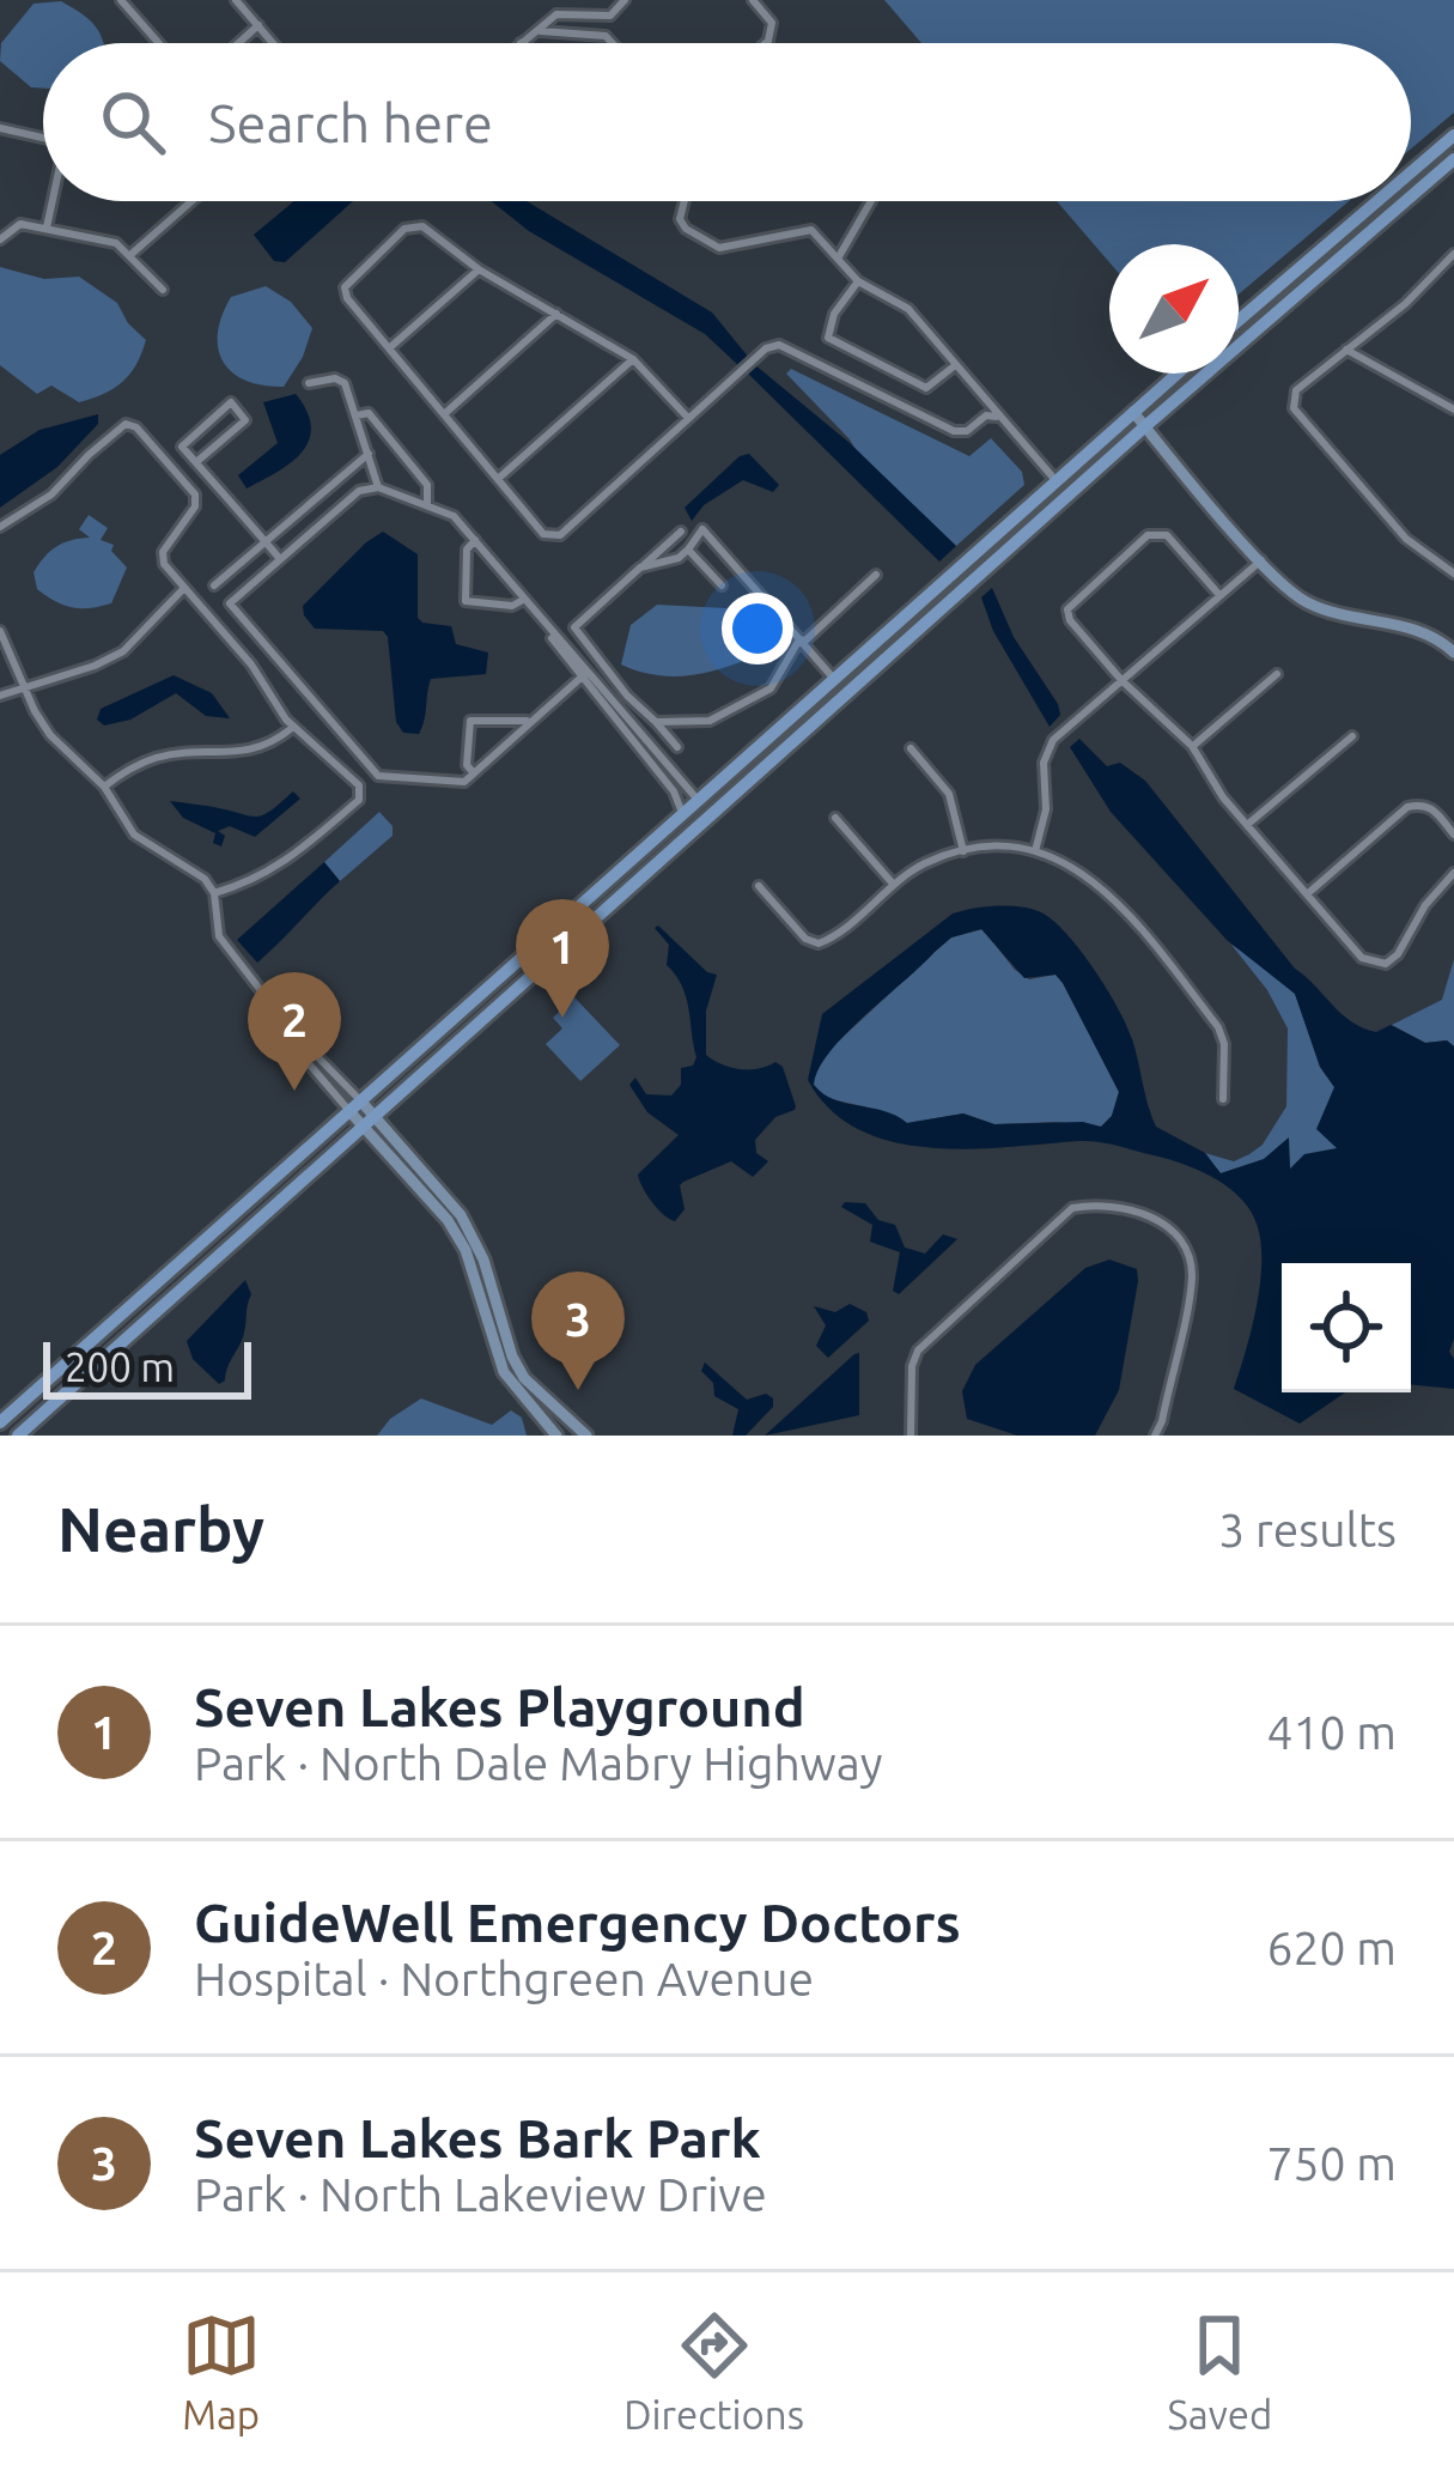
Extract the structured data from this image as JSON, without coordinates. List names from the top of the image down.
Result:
{
  "scale_bar": "200 m",
  "north": "top right",
  "page": {
    "search": "Search here",
    "pins": ["1", "2", "3"],
    "scale": "200 m",
    "heading": ["Nearby", "3 results"],
    "list": [
      {
        "mark": "1",
        "name": "Seven Lakes Playground",
        "note": "Park · North Dale Mabry Highway",
        "value": "410 m"
      },
      {
        "mark": "2",
        "name": "GuideWell Emergency Doctors",
        "note": "Hospital · Northgreen Avenue",
        "value": "620 m"
      },
      {
        "mark": "3",
        "name": "Seven Lakes Bark Park",
        "note": "Park · North Lakeview Drive",
        "value": "750 m"
      }
    ],
    "nav": ["Map", "Directions", "Saved"]
  }
}
